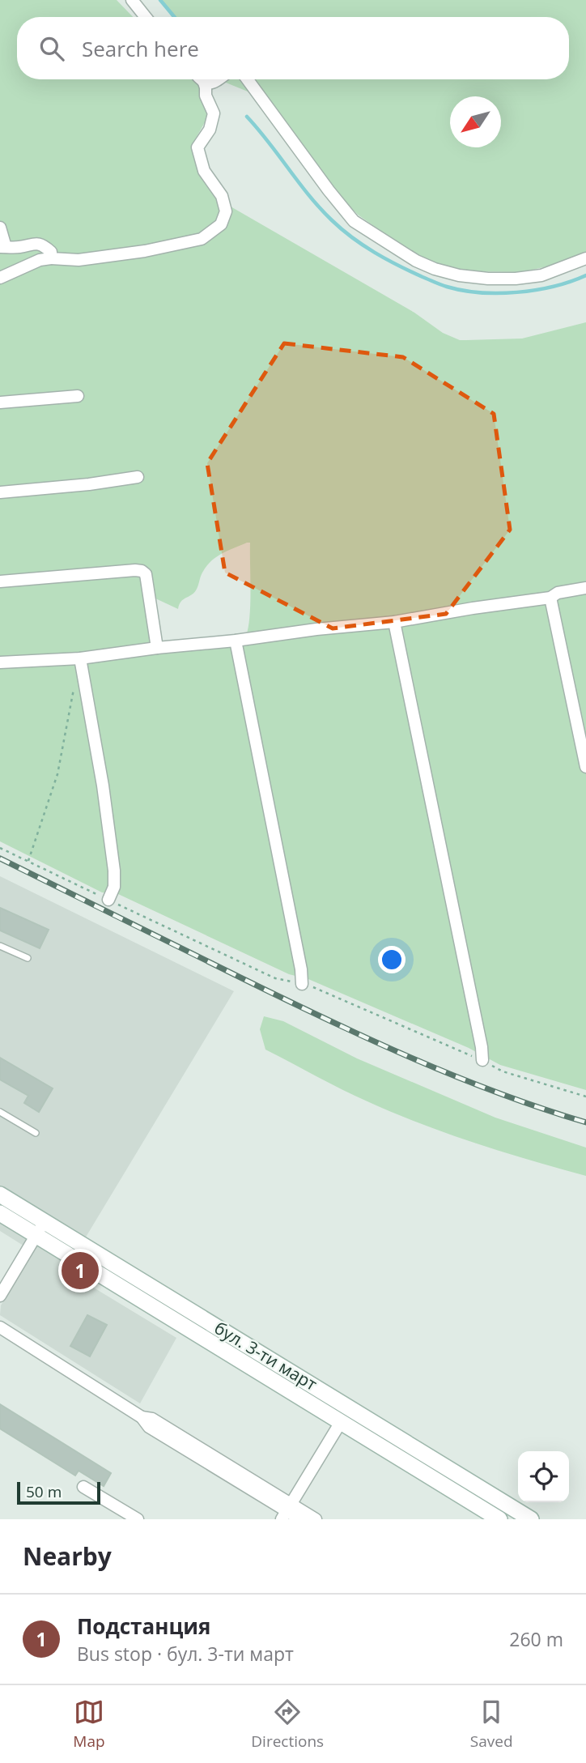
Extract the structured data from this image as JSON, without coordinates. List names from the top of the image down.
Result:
{
  "streets": {
    "main road": ["бул. 3-ти март"]
  },
  "scale_bar": "50 m",
  "north": "bottom left",
  "page": {
    "search": "Search here",
    "pins": "1",
    "scale": "50 m",
    "heading": "Nearby",
    "list": [
      {
        "mark": "1",
        "name": "Подстанция",
        "note": "Bus stop · бул. 3-ти март",
        "value": "260 m"
      }
    ],
    "nav": ["Map", "Directions", "Saved"]
  }
}
